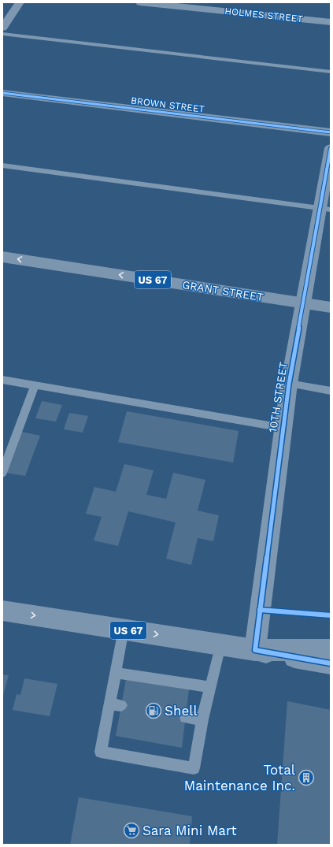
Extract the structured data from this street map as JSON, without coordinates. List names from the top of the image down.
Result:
{
  "streets": {
    "main road": ["US 67", "GRANT STREET"],
    "street": ["HOLMES STREET", "BROWN STREET", "10TH STREET"]
  },
  "crossings": [
    ["US 67", "10TH STREET"],
    ["GRANT STREET", "10TH STREET"]
  ],
  "one_way": ["GRANT STREET"],
  "places": {
    "fuel station": ["Shell"],
    "building": ["Total Maintenance Inc."],
    "supermarket": ["Sara Mini Mart"]
  }
}
